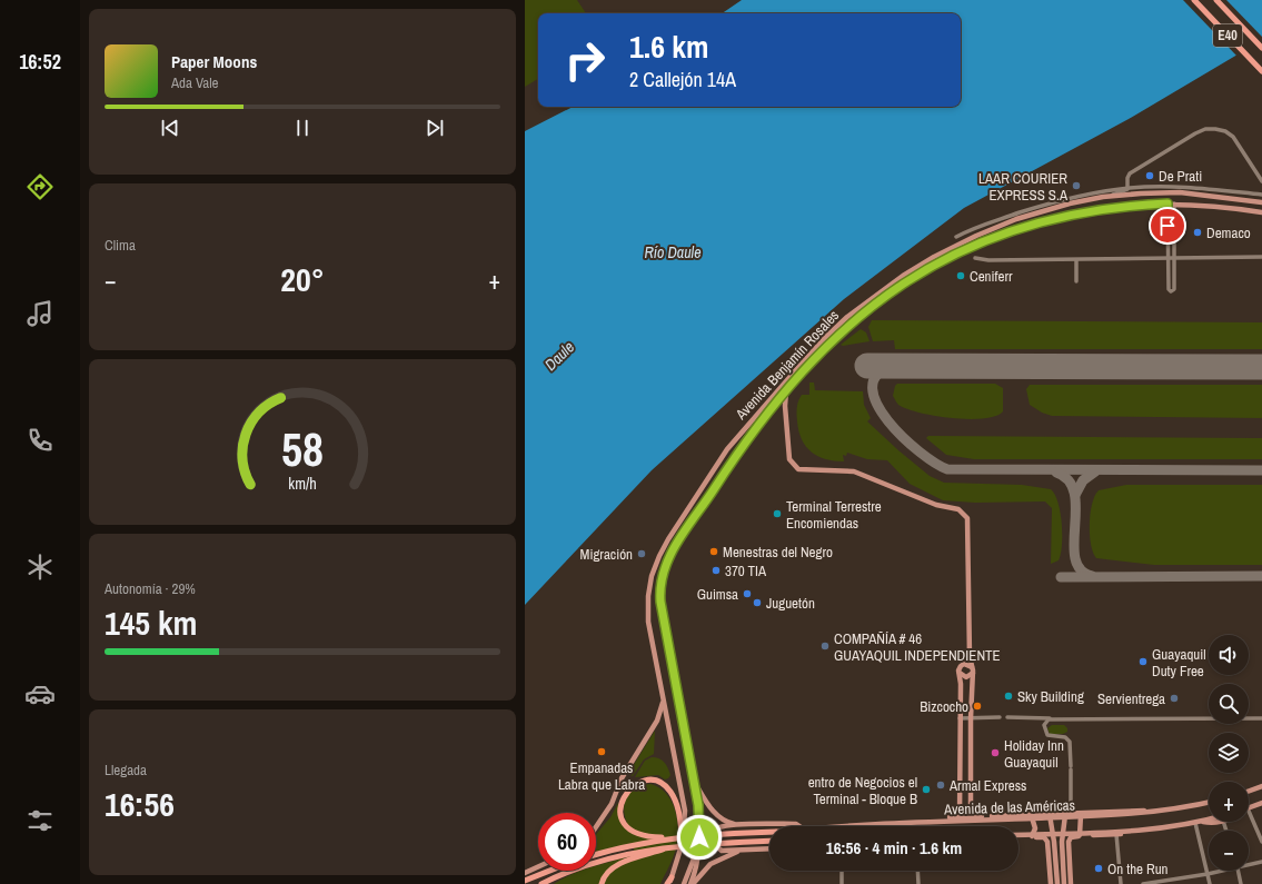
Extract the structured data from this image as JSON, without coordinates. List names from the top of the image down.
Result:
{
  "streets": {
    "highway": ["E40"],
    "main road": ["Avenida Benjamín Rosales", "Avenida de las Américas"]
  },
  "water": ["Río Daule", "Daule"],
  "places": [
    "De Prati",
    "LAAR COURIER EXPRESS S.A",
    "Demaco",
    "Ceniferr",
    "Terminal Terrestre Encomiendas",
    "Menestras del Negro",
    "Migración",
    "370 TIA",
    "Guimsa",
    "Juguetón",
    "COMPAÑÍA # 46 GUAYAQUIL INDEPENDIENTE",
    "Guayaquil Duty Free",
    "Sky Building",
    "Servientrega",
    "Bizcocho",
    "Empanadas Labra que Labra",
    "Holiday Inn Guayaquil",
    "Armal Express",
    "entro de Negocios el Terminal - Bloque B",
    "On the Run"
  ],
  "page": {
    "tabs": "16:52",
    "turn": ["1.6 km", "2 Callejón 14A"],
    "song": ["Paper Moons", "Ada Vale"],
    "tile": [
      "Clima",
      ["Autonomía · 29%", "145 km"],
      ["Llegada", "16:56"]
    ],
    "heat": ["−", "20°", "+"],
    "map_buttons": ["+", "−"],
    "limit": "60",
    "trip": "16:56 · 4 min · 1.6 km",
    "gauge": ["58", "km/h"]
  }
}
